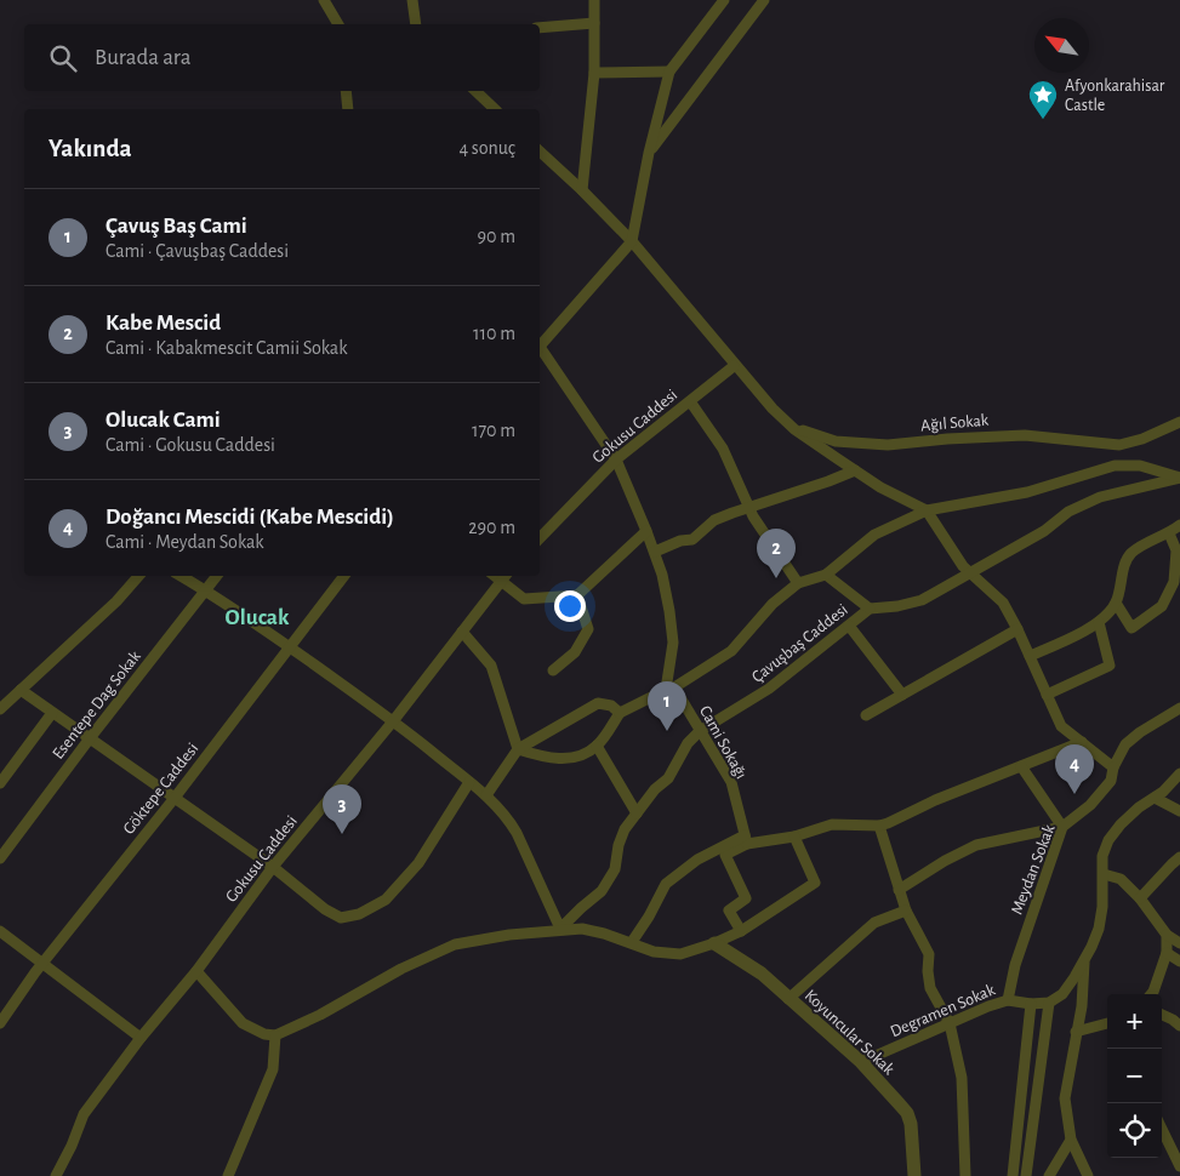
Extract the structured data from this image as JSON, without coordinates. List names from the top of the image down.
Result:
{
  "streets": {
    "street": [
      "Ağıl Sokak",
      "Gokusu Caddesi",
      "Çavuşbaş Caddesi",
      "Esentepe Dag Sokak",
      "Cami Sokağı",
      "Göktepe Caddesi",
      "Meydan Sokak",
      "Degramen Sokak",
      "Koyuncular Sokak"
    ]
  },
  "crossings": [
    ["Çavuşbaş Caddesi", "Cami Sokağı"],
    ["Meydan Sokak", "Degramen Sokak"],
    ["Degramen Sokak", "Koyuncular Sokak"]
  ],
  "districts": ["Olucak"],
  "places": {
    "place": ["Afyonkarahisar Castle"]
  },
  "north": "top left",
  "page": {
    "search": "Burada ara",
    "heading": ["Yakında", "4 sonuç"],
    "list": [
      {
        "mark": "1",
        "name": "Çavuş Baş Cami",
        "note": "Cami · Çavuşbaş Caddesi",
        "value": "90 m"
      },
      {
        "mark": "2",
        "name": "Kabe Mescid",
        "note": "Cami · Kabakmescit Camii Sokak",
        "value": "110 m"
      },
      {
        "mark": "3",
        "name": "Olucak Cami",
        "note": "Cami · Gokusu Caddesi",
        "value": "170 m"
      },
      {
        "mark": "4",
        "name": "Doğancı Mescidi (Kabe Mescidi)",
        "note": "Cami · Meydan Sokak",
        "value": "290 m"
      }
    ],
    "pins": [
      "2",
      "1",
      "4",
      "3"
    ],
    "map_buttons": ["+", "−"]
  }
}
